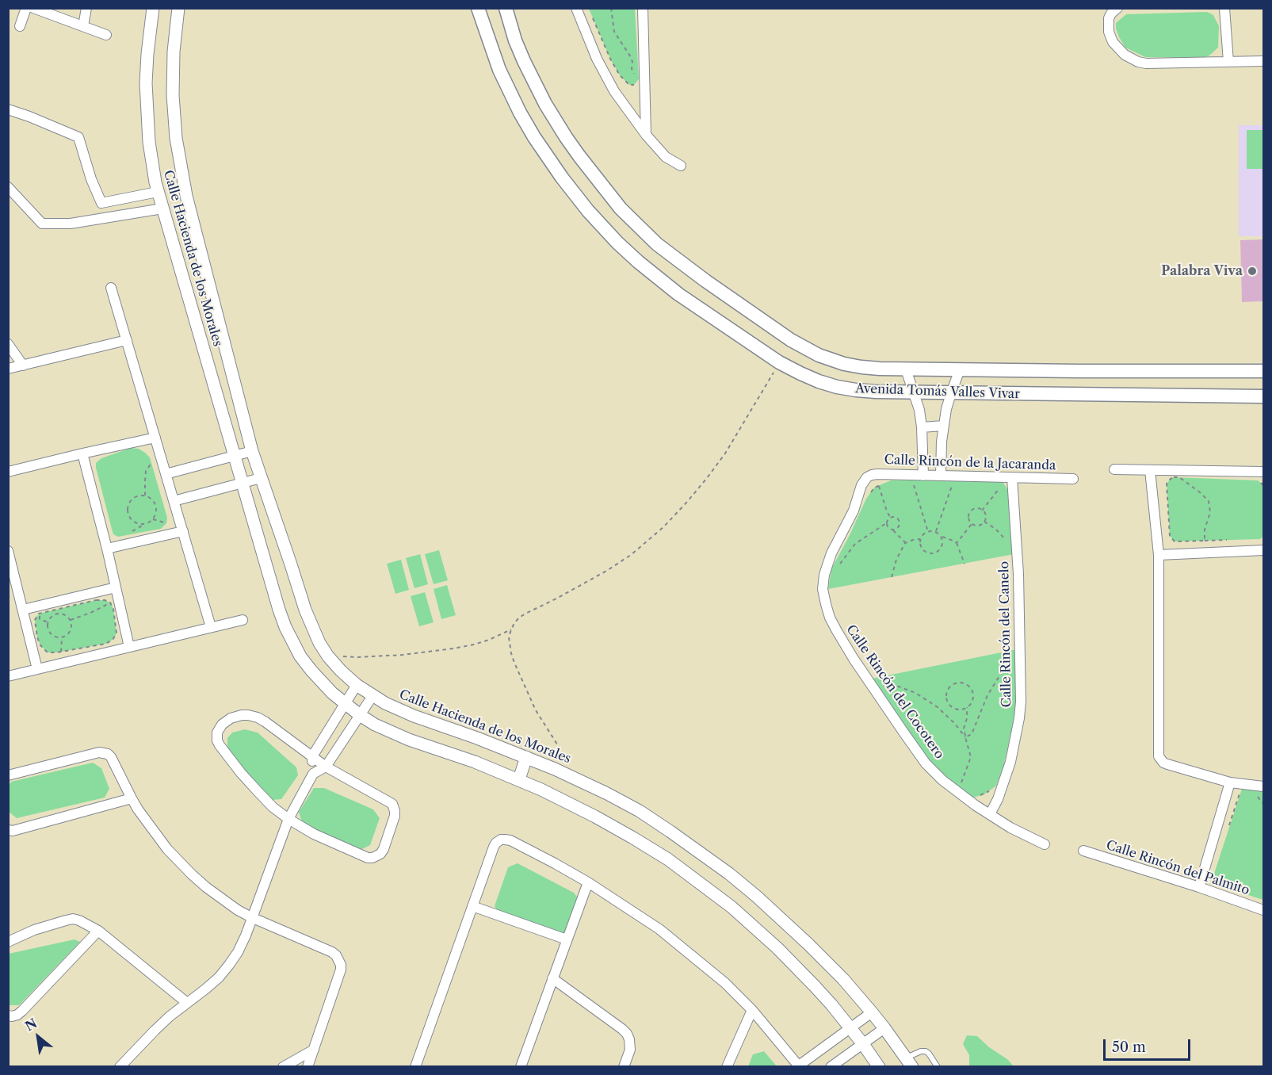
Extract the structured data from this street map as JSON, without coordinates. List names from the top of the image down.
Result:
{
  "streets": {
    "main road": ["Avenida Tomás Valles Vivar"],
    "street": [
      "Calle Hacienda de los Morales",
      "Calle Rincón de la Jacaranda",
      "Calle Rincón del Canelo",
      "Calle Rincón del Cocotero",
      "Calle Rincón del Palmito"
    ]
  },
  "crossings": [
    ["Calle Rincón de la Jacaranda", "Calle Rincón del Canelo"],
    ["Calle Rincón de la Jacaranda", "Calle Rincón del Cocotero"],
    ["Calle Rincón del Canelo", "Calle Rincón del Cocotero"]
  ],
  "places": ["Palabra Viva"],
  "scale_bar": "50 m",
  "north": "top left"
}
